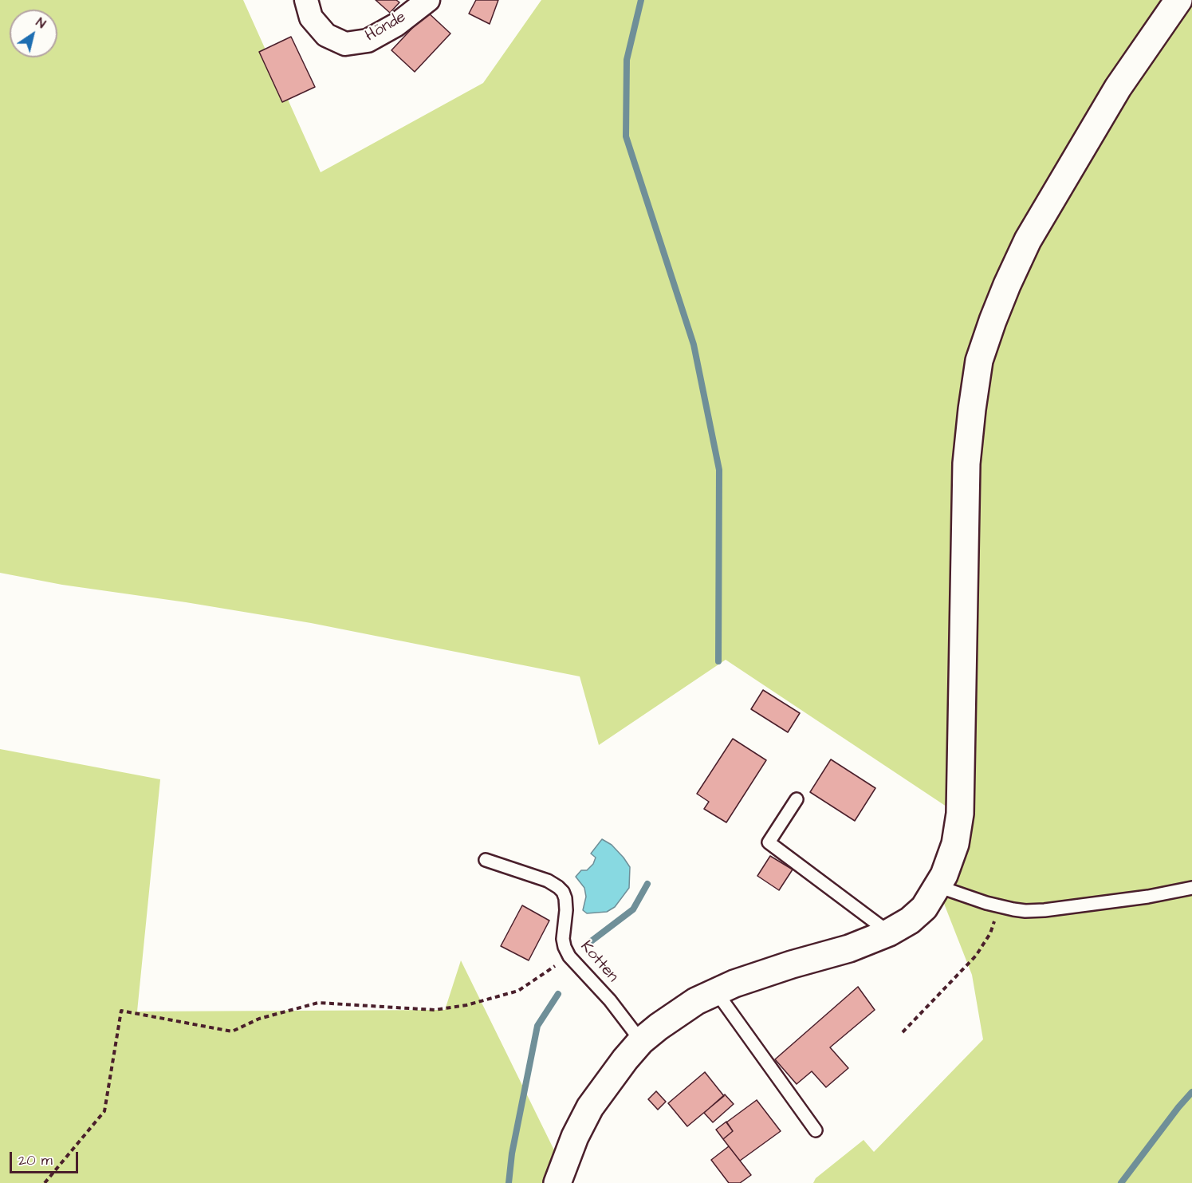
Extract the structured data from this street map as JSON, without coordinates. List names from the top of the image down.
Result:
{
  "streets": {
    "street": ["Hönde"],
    "lane": ["Kotten"]
  },
  "scale_bar": "20 m",
  "north": "top right"
}
